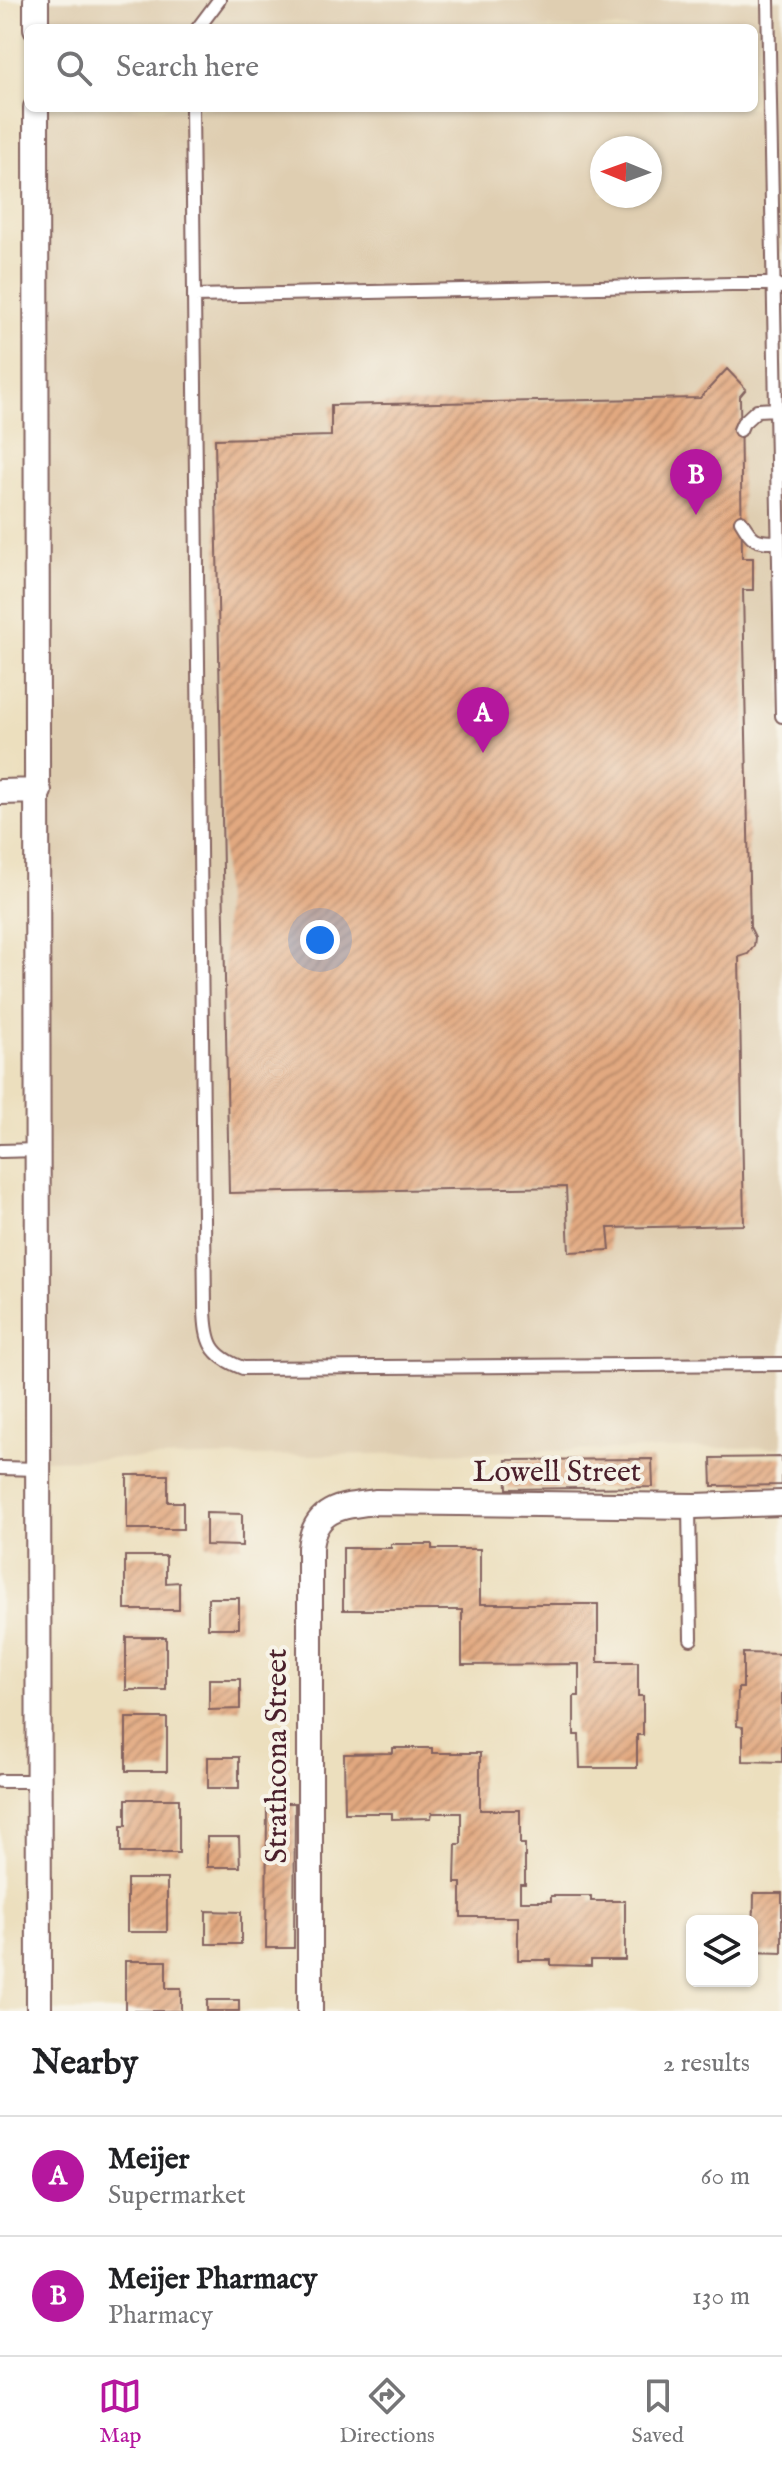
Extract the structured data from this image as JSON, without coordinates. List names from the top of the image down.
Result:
{
  "streets": {
    "street": ["Lowell Street", "Strathcona Street"]
  },
  "crossings": [
    ["Lowell Street", "Strathcona Street"]
  ],
  "north": "left",
  "page": {
    "search": "Search here",
    "pins": ["B", "A"],
    "heading": ["Nearby", "2 results"],
    "list": [
      {
        "mark": "A",
        "name": "Meijer",
        "note": "Supermarket",
        "value": "60 m"
      },
      {
        "mark": "B",
        "name": "Meijer Pharmacy",
        "note": "Pharmacy",
        "value": "130 m"
      }
    ],
    "nav": ["Map", "Directions", "Saved"]
  }
}
